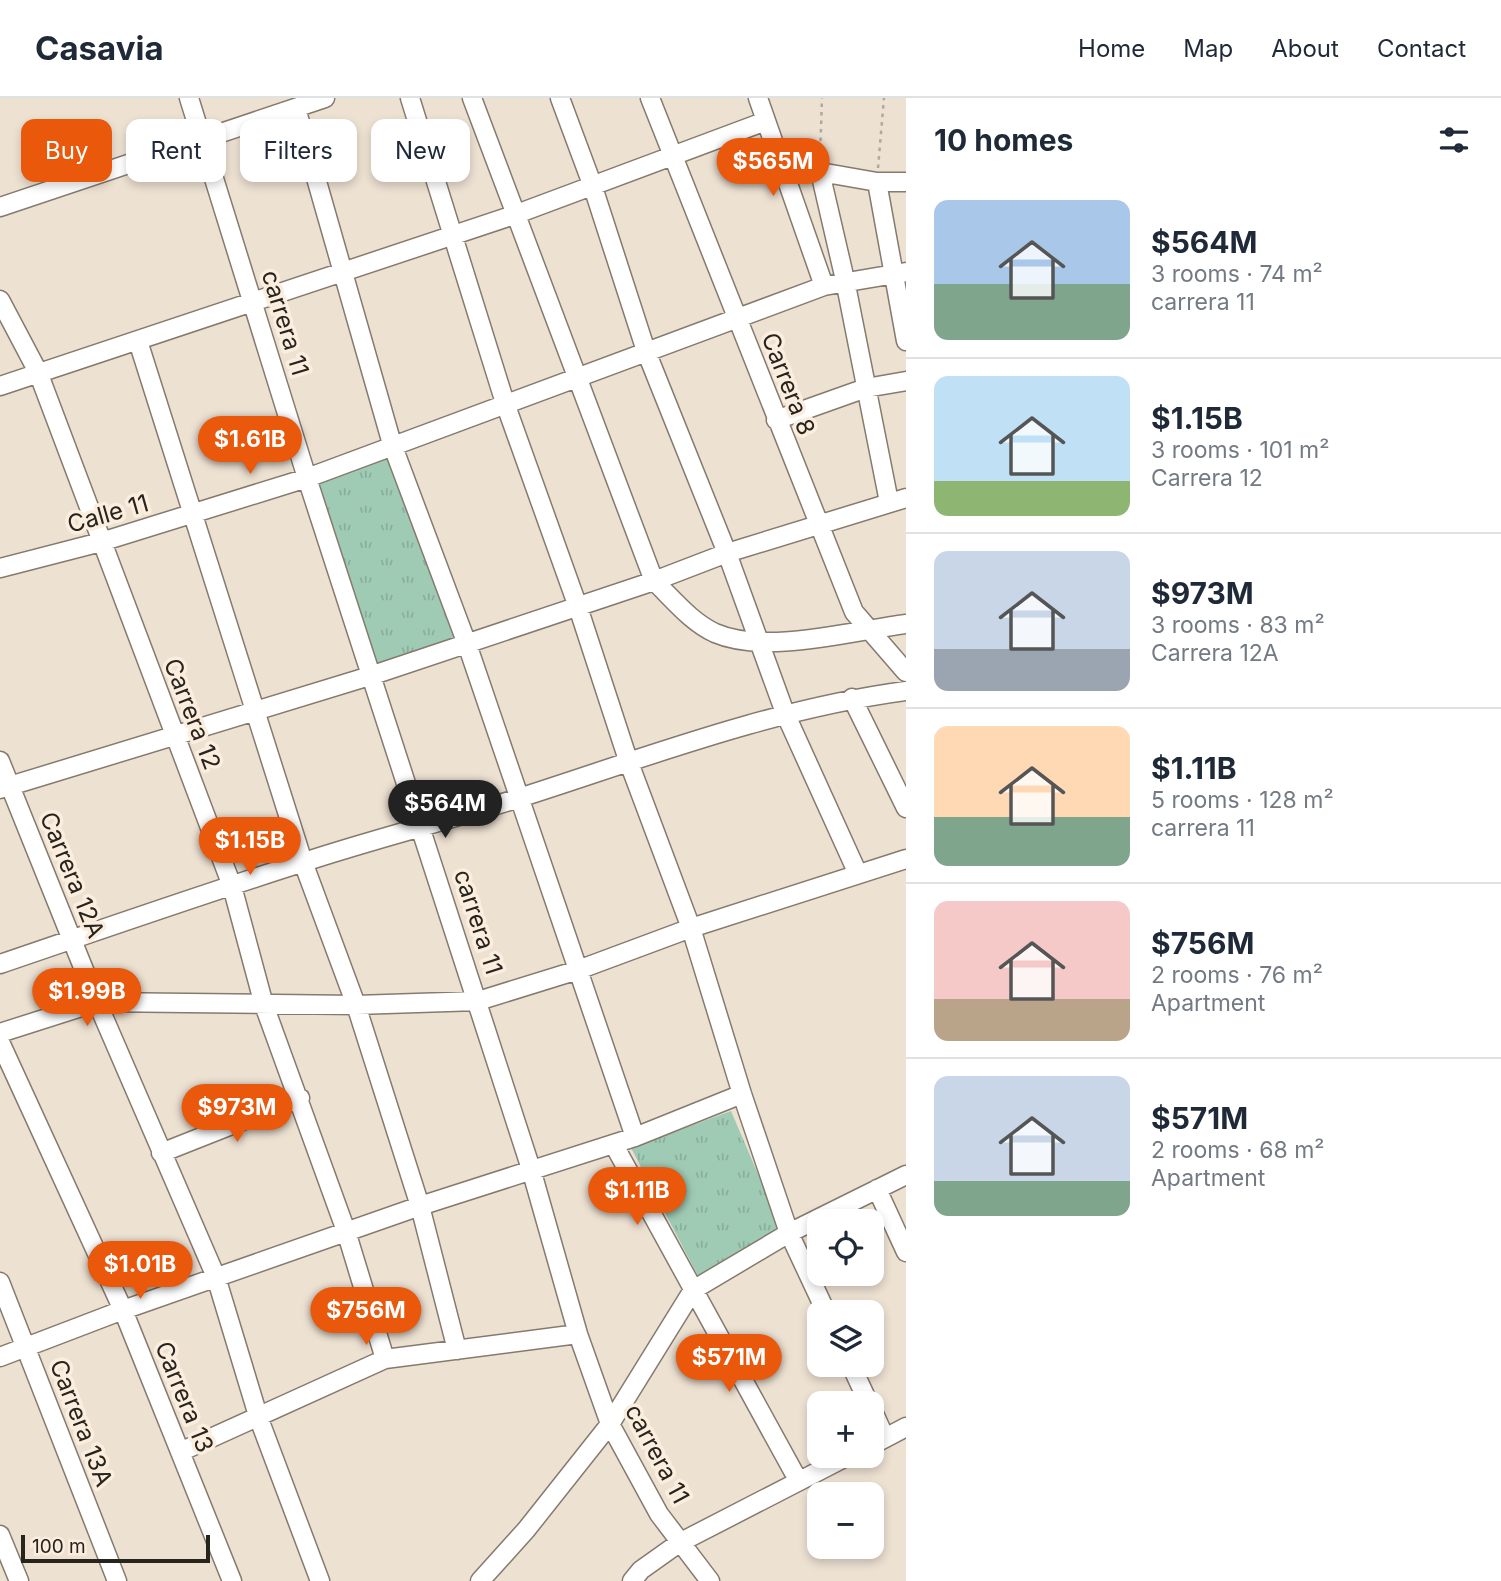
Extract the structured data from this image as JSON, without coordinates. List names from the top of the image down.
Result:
{
  "streets": {
    "street": [
      "carrera 11",
      "Carrera 8",
      "Calle 11",
      "Carrera 12",
      "Carrera 12A",
      "Carrera 13",
      "Carrera 13A"
    ]
  },
  "crossings": [
    ["carrera 11", "Calle 11"],
    ["Carrera 8", "Calle 11"],
    ["Calle 11", "Carrera 12"]
  ],
  "scale_bar": "100 m",
  "page": {
    "header": "Casavia",
    "nav": [
      "Home",
      "Map",
      "About",
      "Contact"
    ],
    "heading": "10 homes",
    "chip": [
      "Buy",
      "Rent",
      "Filters",
      "New"
    ],
    "price": [
      "$565M",
      "$1.61B",
      "$564M",
      "$1.15B",
      "$1.99B",
      "$973M",
      "$1.11B",
      "$1.01B",
      "$756M",
      "$571M"
    ],
    "list": [
      {
        "name": "$564M",
        "note": "3 rooms · 74 m² · carrera 11"
      },
      {
        "name": "$1.15B",
        "note": "3 rooms · 101 m² · Carrera 12"
      },
      {
        "name": "$973M",
        "note": "3 rooms · 83 m² · Carrera 12A"
      },
      {
        "name": "$1.11B",
        "note": "5 rooms · 128 m² · carrera 11"
      },
      {
        "name": "$756M",
        "note": "2 rooms · 76 m² · Apartment"
      },
      {
        "name": "$571M",
        "note": "2 rooms · 68 m² · Apartment"
      }
    ],
    "map_buttons": ["+", "−"],
    "scale": "100 m"
  }
}
